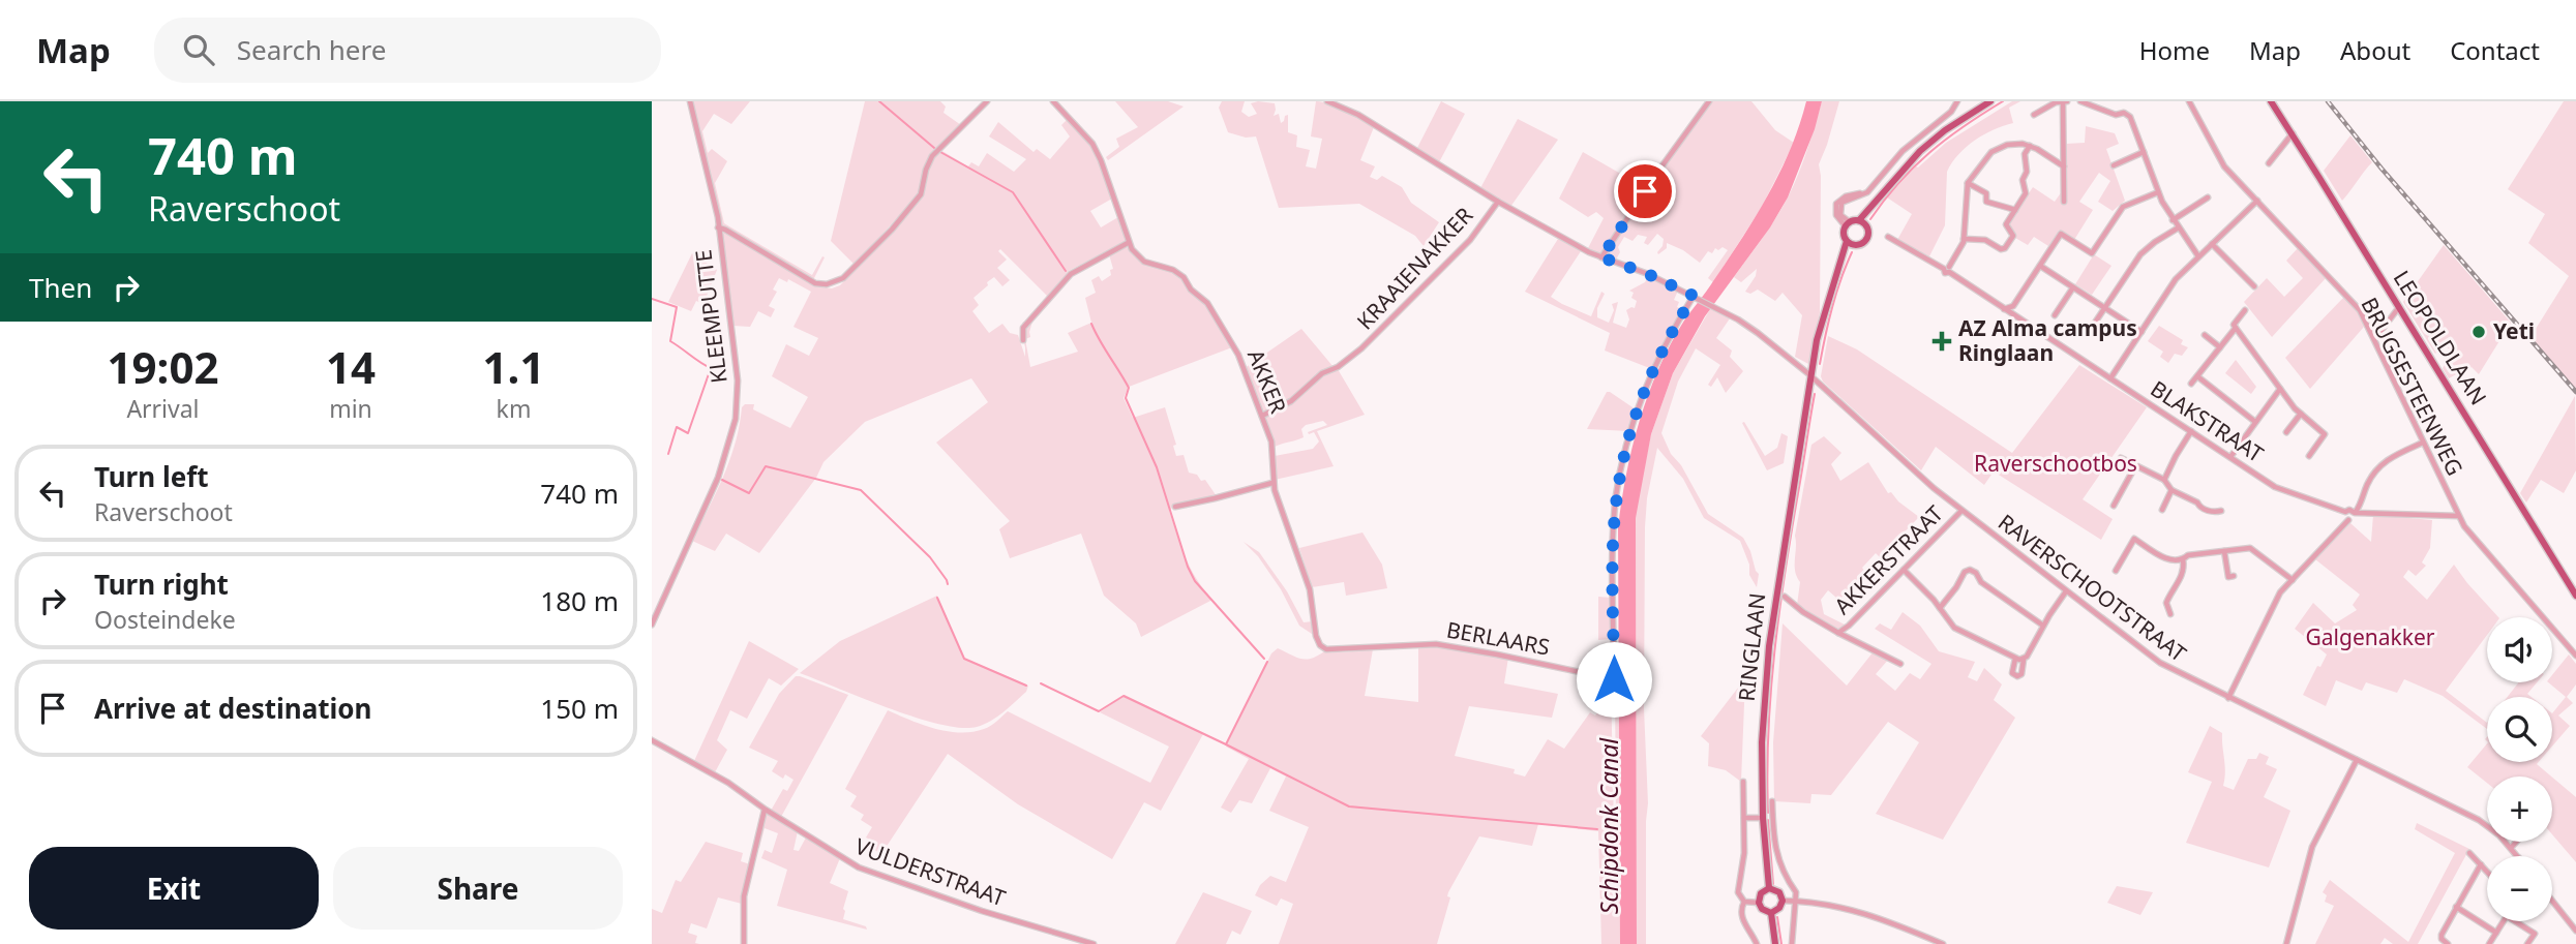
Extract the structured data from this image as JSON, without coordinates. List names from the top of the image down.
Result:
{
  "streets": {
    "main road": ["LEOPOLDLAAN", "RINGLAAN"],
    "street": [
      "KRAAIENAKKER",
      "KLEEMPUTTE",
      "AKKER",
      "BRUGSESTEENWEG",
      "BLAKSTRAAT",
      "AKKERSTRAAT",
      "RAVERSCHOOTSTRAAT",
      "BERLAARS",
      "VULDERSTRAAT"
    ]
  },
  "crossings": [
    ["KRAAIENAKKER", "AKKER"],
    ["KRAAIENAKKER", "RAVERSCHOOTSTRAAT"],
    ["AKKER", "BERLAARS"],
    ["AKKERSTRAAT", "RAVERSCHOOTSTRAAT"],
    ["RAVERSCHOOTSTRAAT", "BERLAARS"],
    ["RAVERSCHOOTSTRAAT", "RINGLAAN"]
  ],
  "water": ["Schipdonk Canal"],
  "parks": ["Raverschootbos", "Galgenakker"],
  "places": {
    "other": ["Yeti"],
    "health": ["AZ Alma campus Ringlaan"]
  },
  "page": {
    "header": "Map",
    "search": "Search here",
    "nav": [
      "Home",
      "Map",
      "About",
      "Contact"
    ],
    "turn": ["740 m", "Raverschoot"],
    "then": "Then",
    "eta": [
      "19:02",
      "Arrival",
      "14",
      "min",
      "1.1",
      "km"
    ],
    "list": [
      {
        "name": "Turn left",
        "note": "Raverschoot",
        "value": "740 m"
      },
      {
        "name": "Turn right",
        "note": "Oosteindeke",
        "value": "180 m"
      },
      {
        "name": "Arrive at destination",
        "value": "150 m"
      }
    ],
    "map_buttons": ["+", "−"],
    "buttons": ["Exit", "Share"]
  }
}
